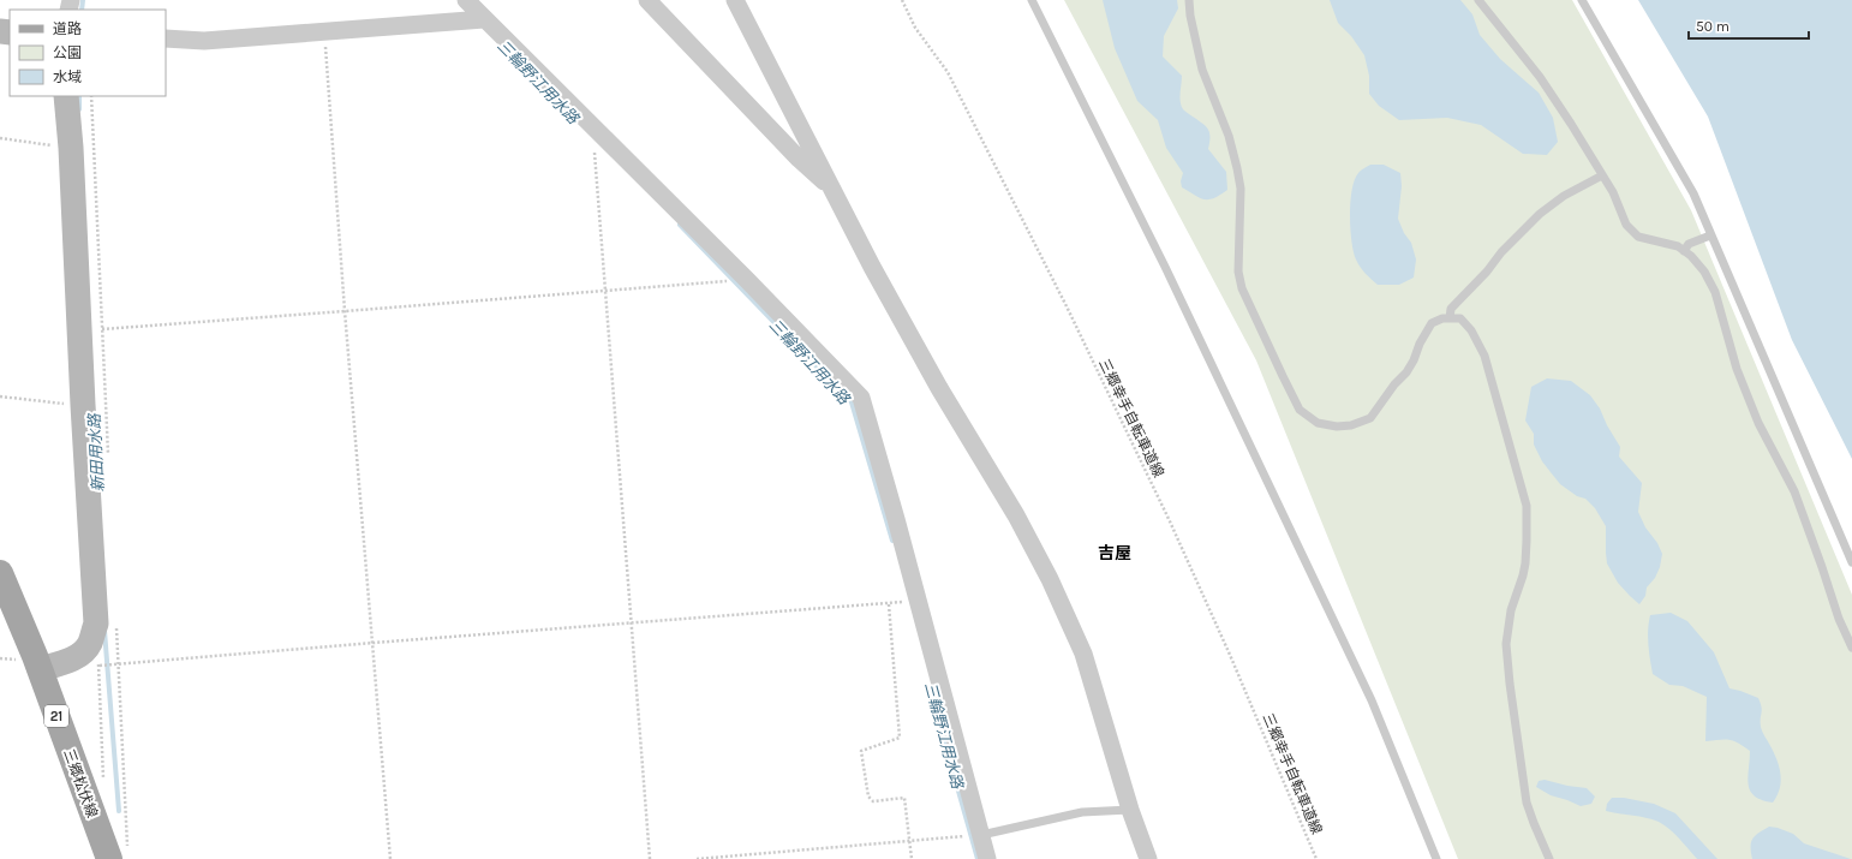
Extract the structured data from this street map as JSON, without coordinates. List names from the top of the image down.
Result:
{
  "streets": {
    "main road": ["21", "三郷松伏線"],
    "path": ["三郷幸手自転車道線"]
  },
  "districts": ["吉屋"],
  "water": ["三輪野江用水路", "新田用水路"],
  "legend": ["道路", "公園", "水域"],
  "scale_bar": "50 m"
}
